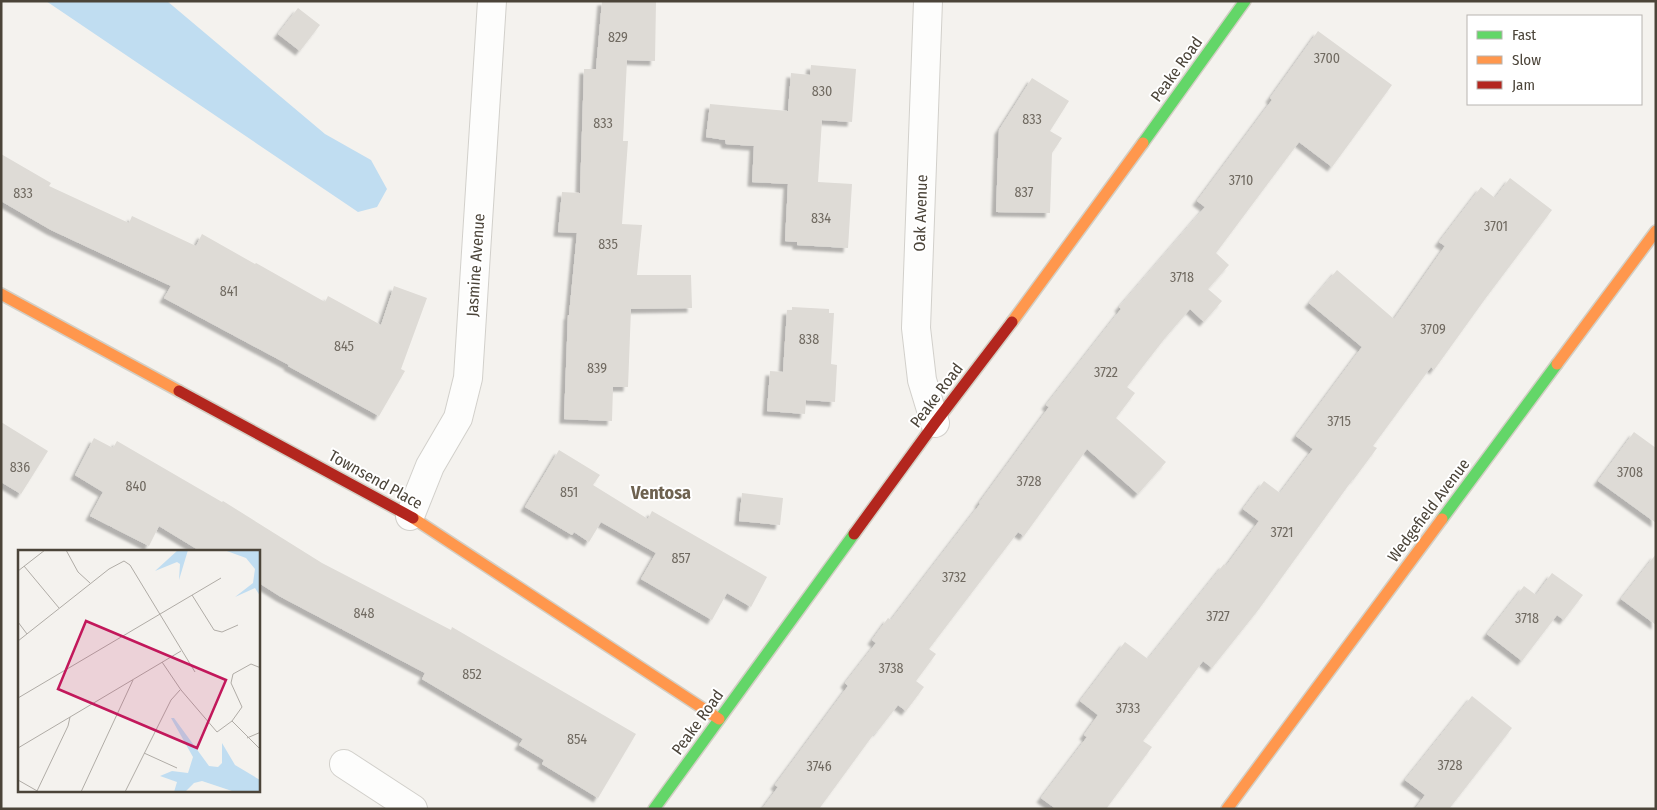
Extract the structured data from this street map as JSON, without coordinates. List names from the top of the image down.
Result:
{
  "streets": {
    "street": [
      "Peake Road",
      "Oak Avenue",
      "Jasmine Avenue",
      "Townsend Place",
      "Wedgefield Avenue"
    ]
  },
  "crossings": [
    ["Peake Road", "Oak Avenue"],
    ["Peake Road", "Townsend Place"],
    ["Jasmine Avenue", "Townsend Place"]
  ],
  "districts": ["Ventosa"],
  "house_numbers": [
    "829",
    "3700",
    "830",
    "833",
    "833",
    "3710",
    "837",
    "833",
    "834",
    "3701",
    "835",
    "3718",
    "841",
    "3709",
    "838",
    "845",
    "839",
    "3722",
    "3715",
    "836",
    "3708",
    "3728",
    "840",
    "851",
    "3721",
    "857",
    "3732",
    "848",
    "3727",
    "3718",
    "3738",
    "852",
    "3733",
    "854",
    "3728",
    "3746"
  ],
  "legend": ["Fast", "Slow", "Jam"]
}
